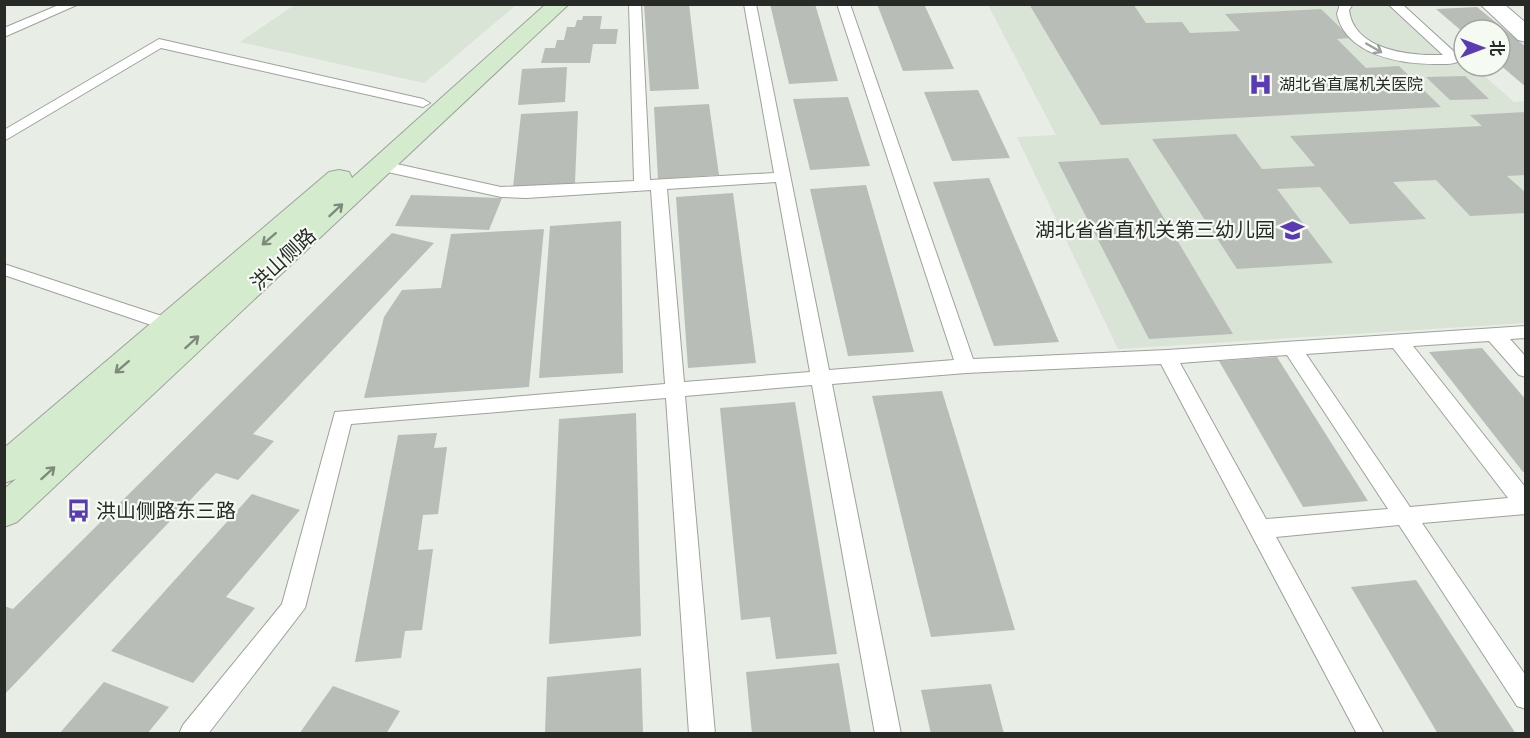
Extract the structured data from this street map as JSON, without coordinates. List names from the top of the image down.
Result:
{
  "streets": {
    "main road": ["洪山侧路"]
  },
  "places": {
    "hospital": ["湖北省直属机关医院"],
    "school or university": ["湖北省省直机关第三幼儿园"],
    "bus stop": ["洪山侧路东三路"]
  },
  "north": "right"
}
